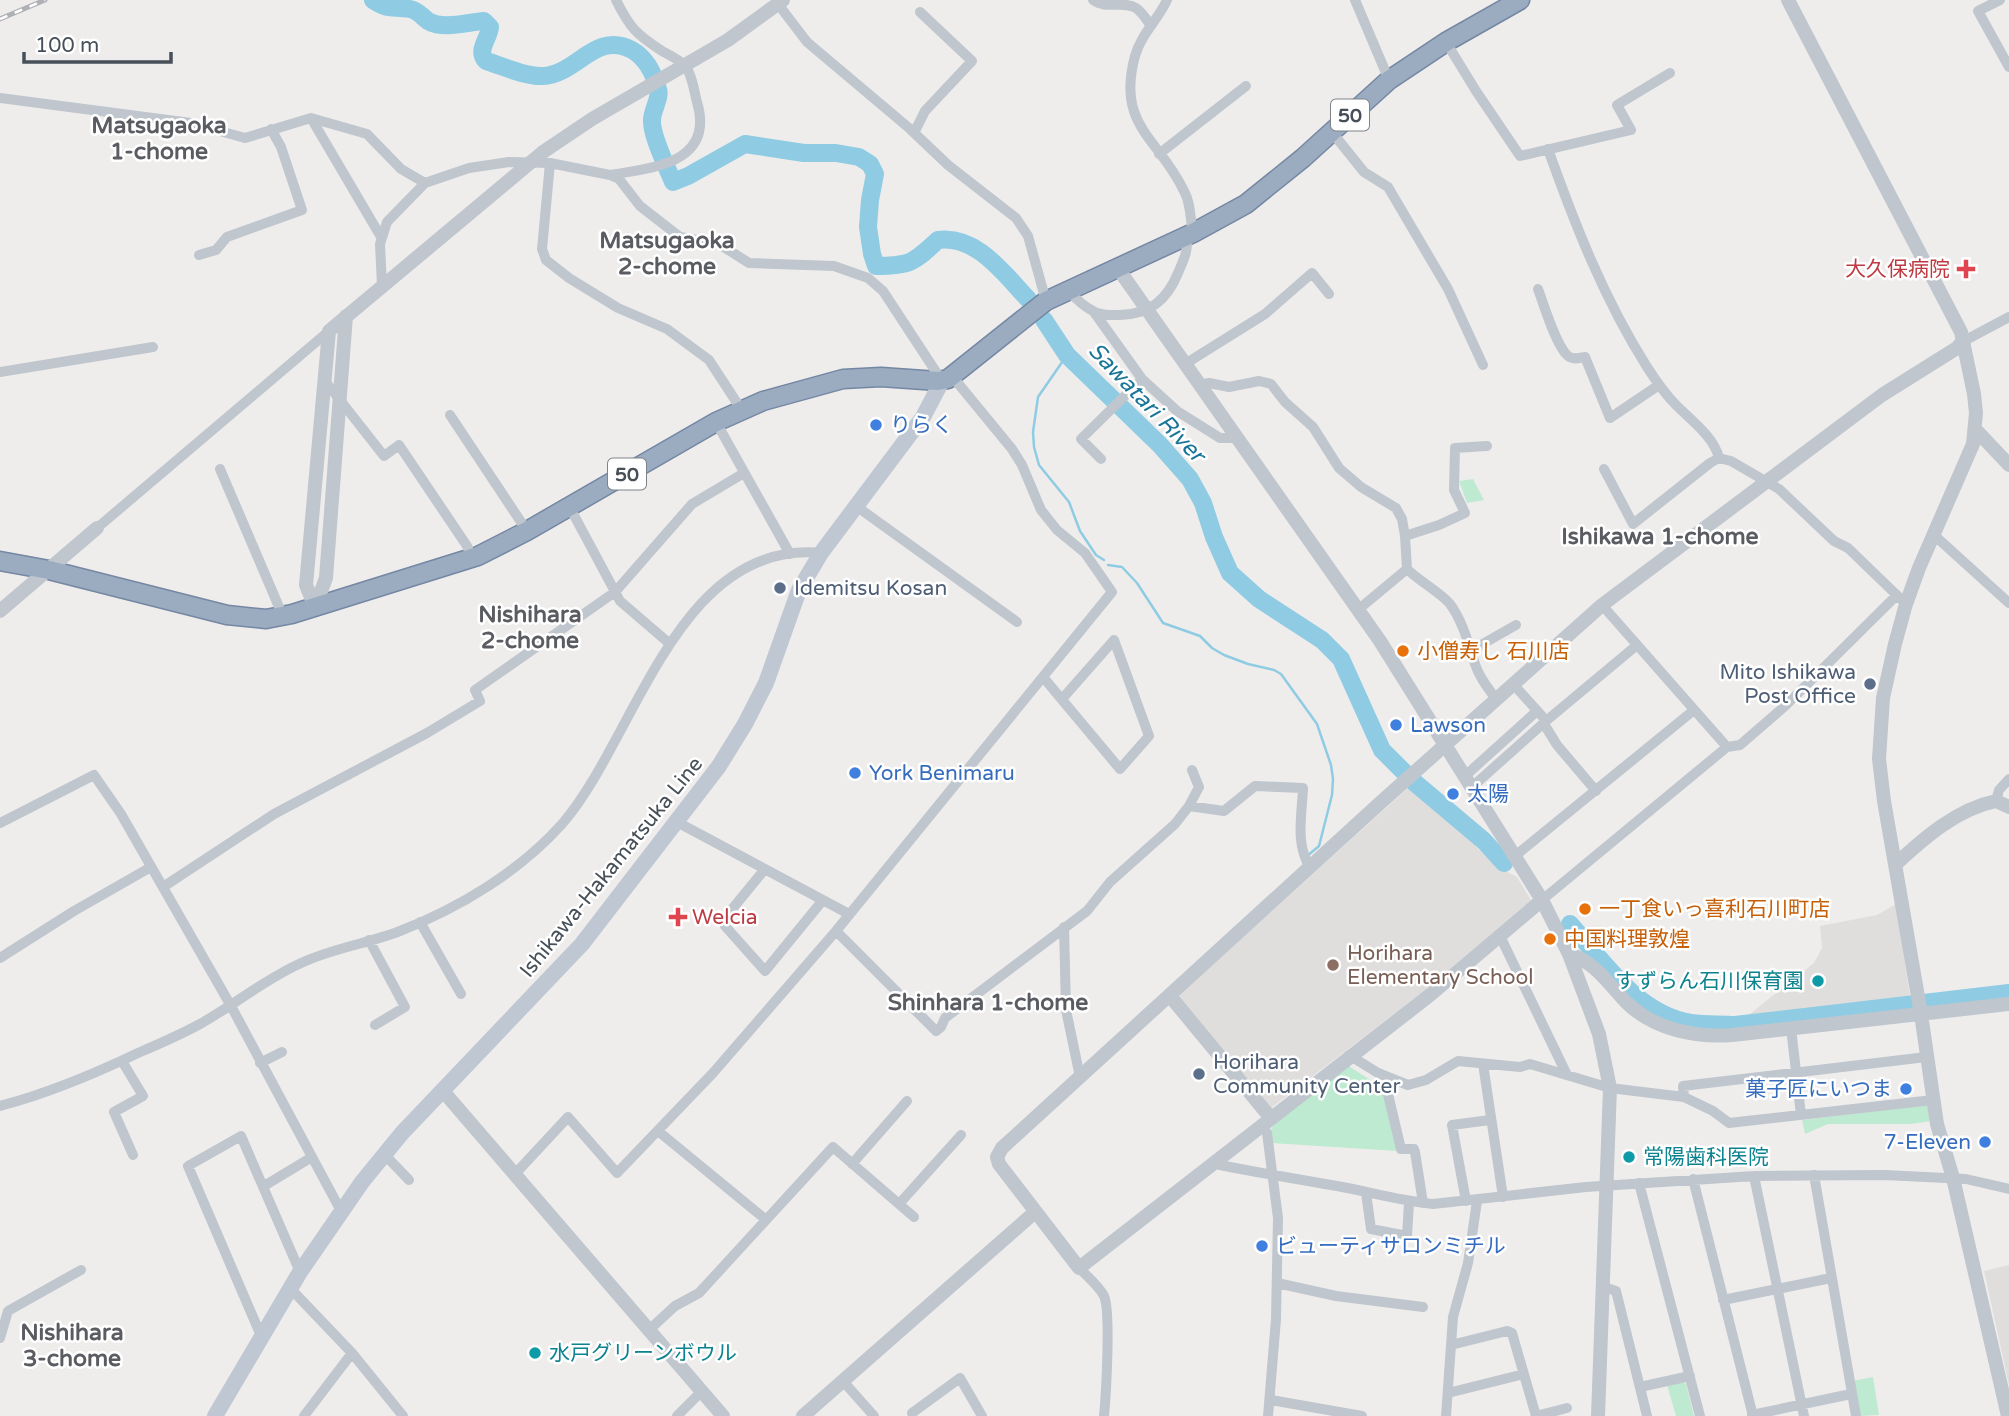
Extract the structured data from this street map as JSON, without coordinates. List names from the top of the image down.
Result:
{
  "streets": {
    "highway": ["50"],
    "main road": ["Ishikawa-Hakamatsuka Line"]
  },
  "crossings": [
    ["50", "Ishikawa-Hakamatsuka Line"]
  ],
  "districts": [
    "Matsugaoka 1-chome",
    "Matsugaoka 2-chome",
    "Ishikawa 1-chome",
    "Nishihara 2-chome",
    "Shinhara 1-chome",
    "Nishihara 3-chome"
  ],
  "water": ["Sawatari River"],
  "places": {
    "health": ["大久保病院", "Welcia"],
    "other": [
      "りらく",
      "Idemitsu Kosan",
      "小僧寿し 石川店",
      "Mito Ishikawa Post Office",
      "Lawson",
      "York Benimaru",
      "太陽",
      "一丁食いっ喜利石川町店",
      "中国料理敦煌",
      "Horihara Elementary School",
      "すずらん石川保育園",
      "Horihara Community Center",
      "菓子匠にいつま",
      "7-Eleven",
      "常陽歯科医院",
      "ビューティサロンミチル",
      "水戸グリーンボウル"
    ]
  },
  "scale_bar": "100 m"
}
